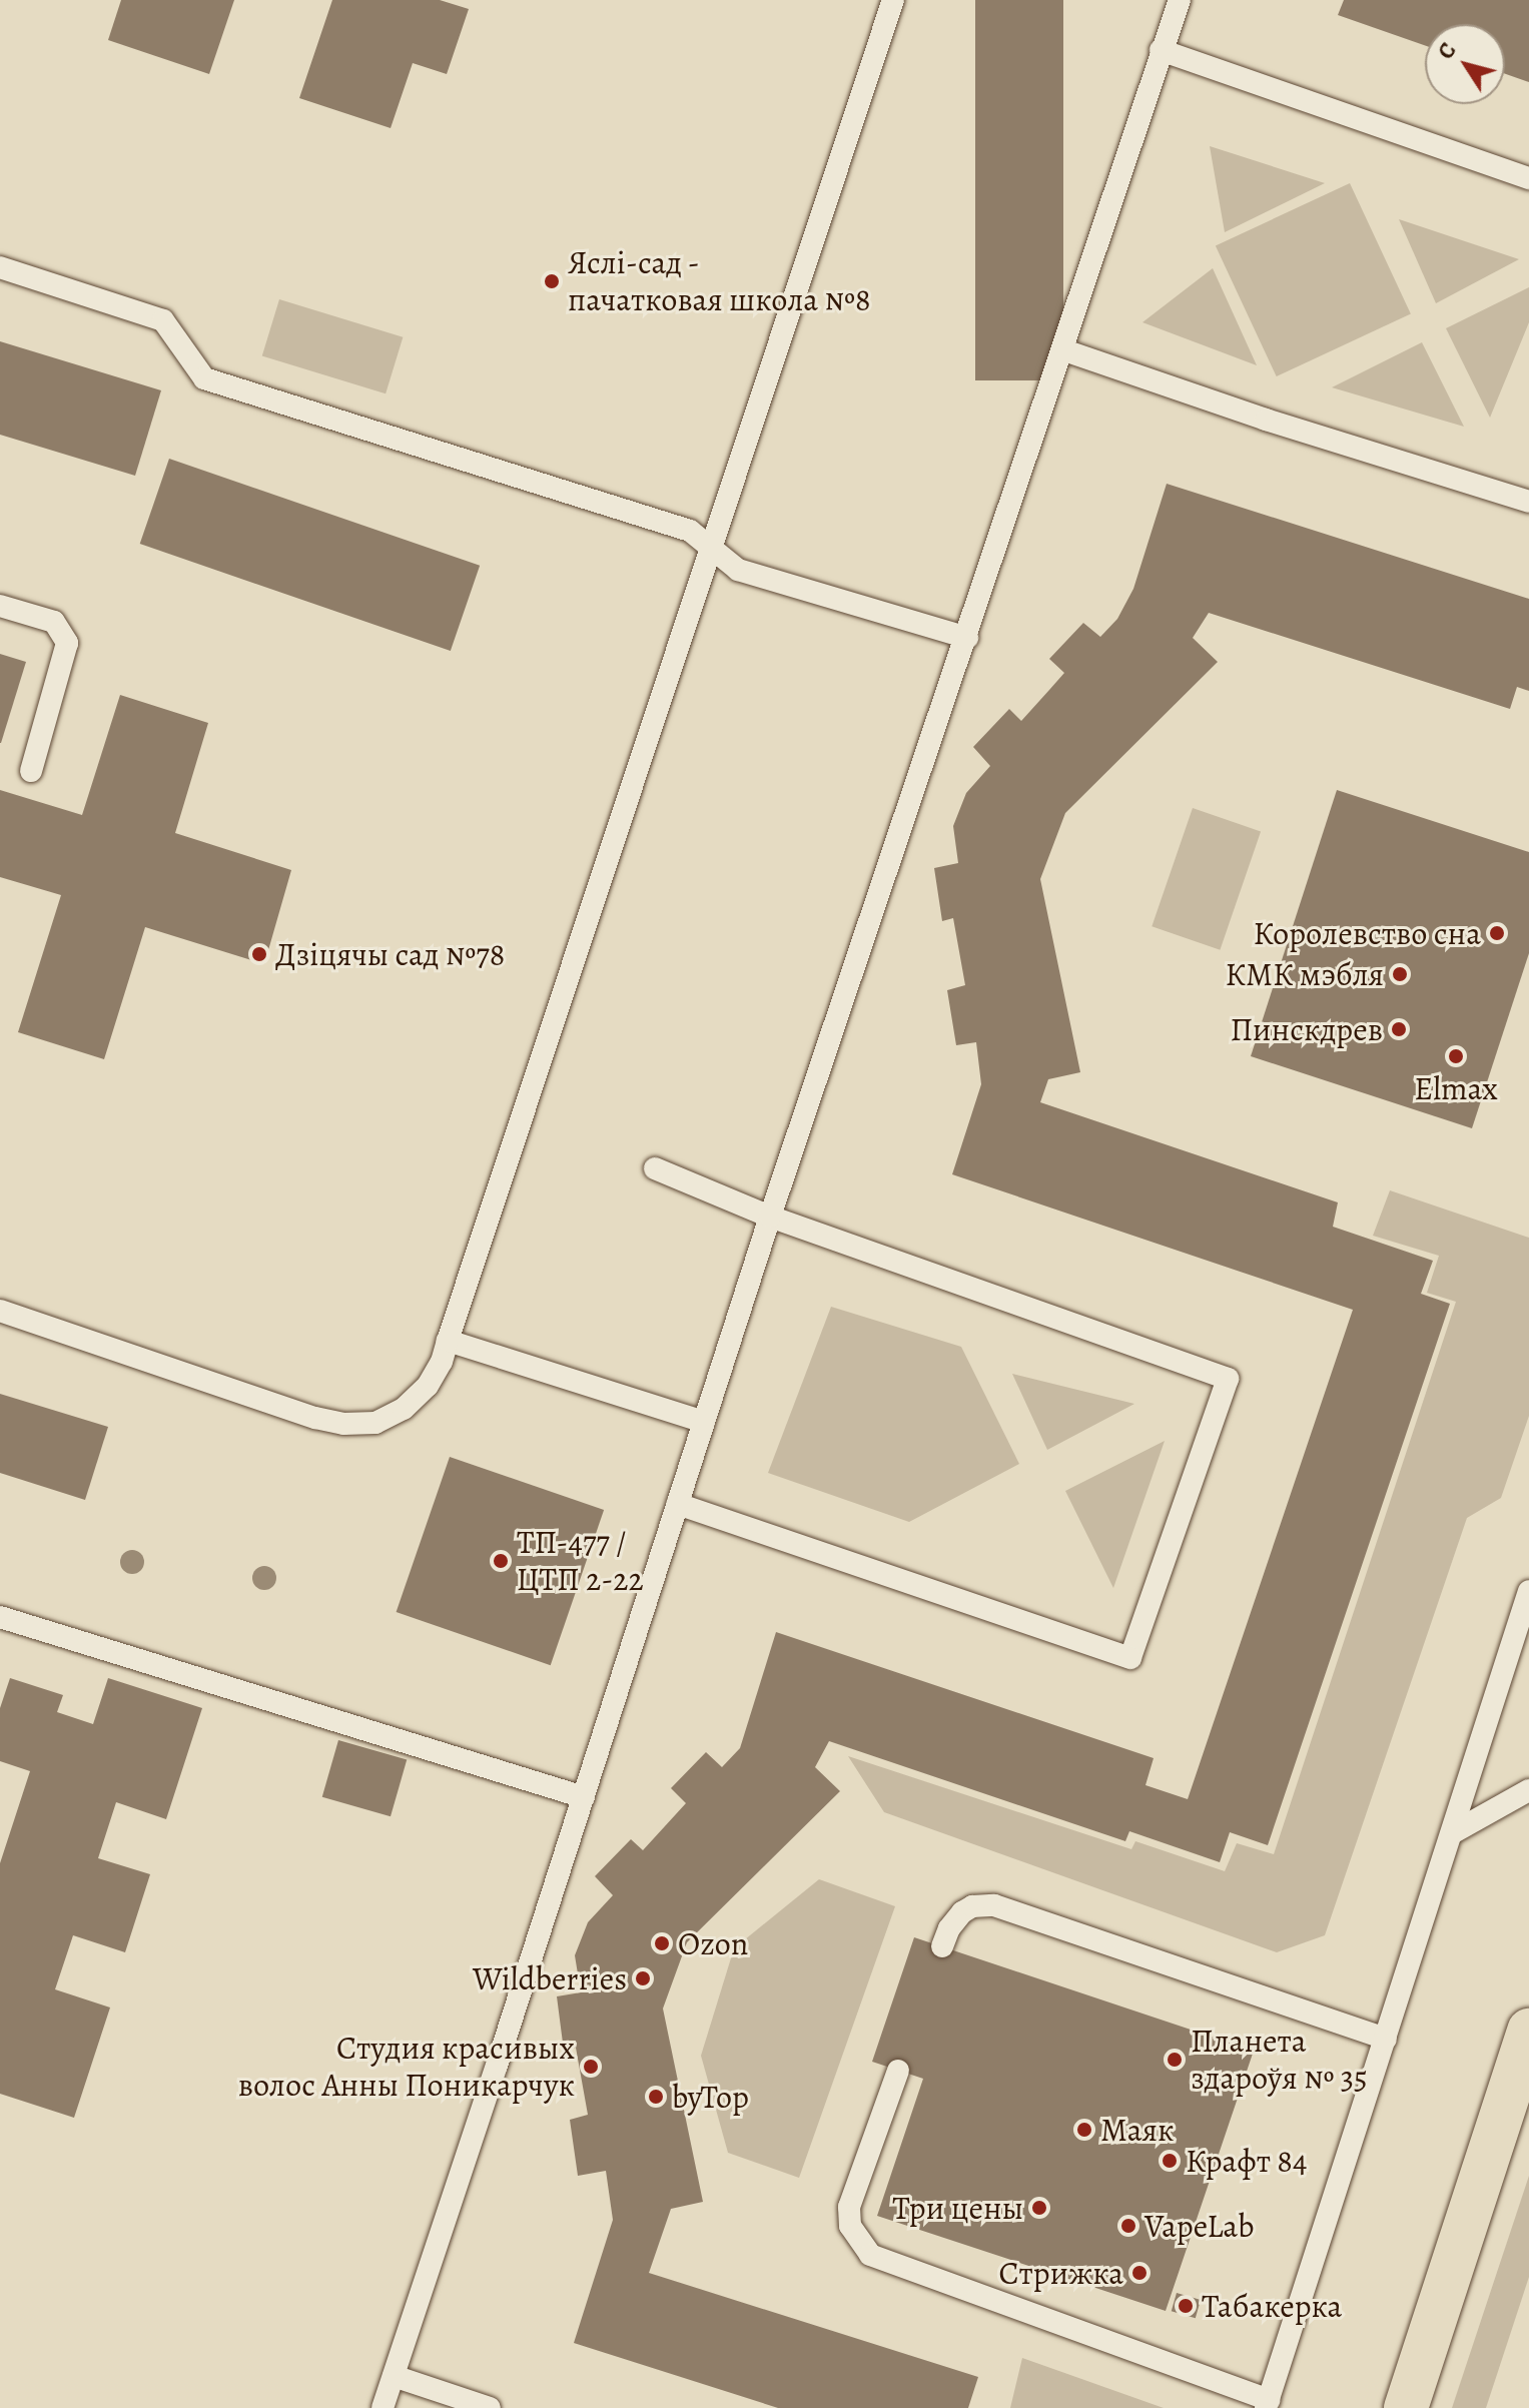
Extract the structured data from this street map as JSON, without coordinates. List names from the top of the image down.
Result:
{
  "places": [
    "Яслі-сад - пачатковая школа №8",
    "Королевство сна",
    "Дзіцячы сад №78",
    "КМК мэбля",
    "Пинскдрев",
    "Elmax",
    "ТП-477 / ЦТП 2-22",
    "Ozon",
    "Wildberries",
    "Планета здароўя № 35",
    "Студия красивых волос Анны Поникарчук",
    "byTop",
    "Маяк",
    "Крафт 84",
    "Три цены",
    "VapeLab",
    "Стрижка",
    "Табакерка"
  ],
  "north": "top left"
}
